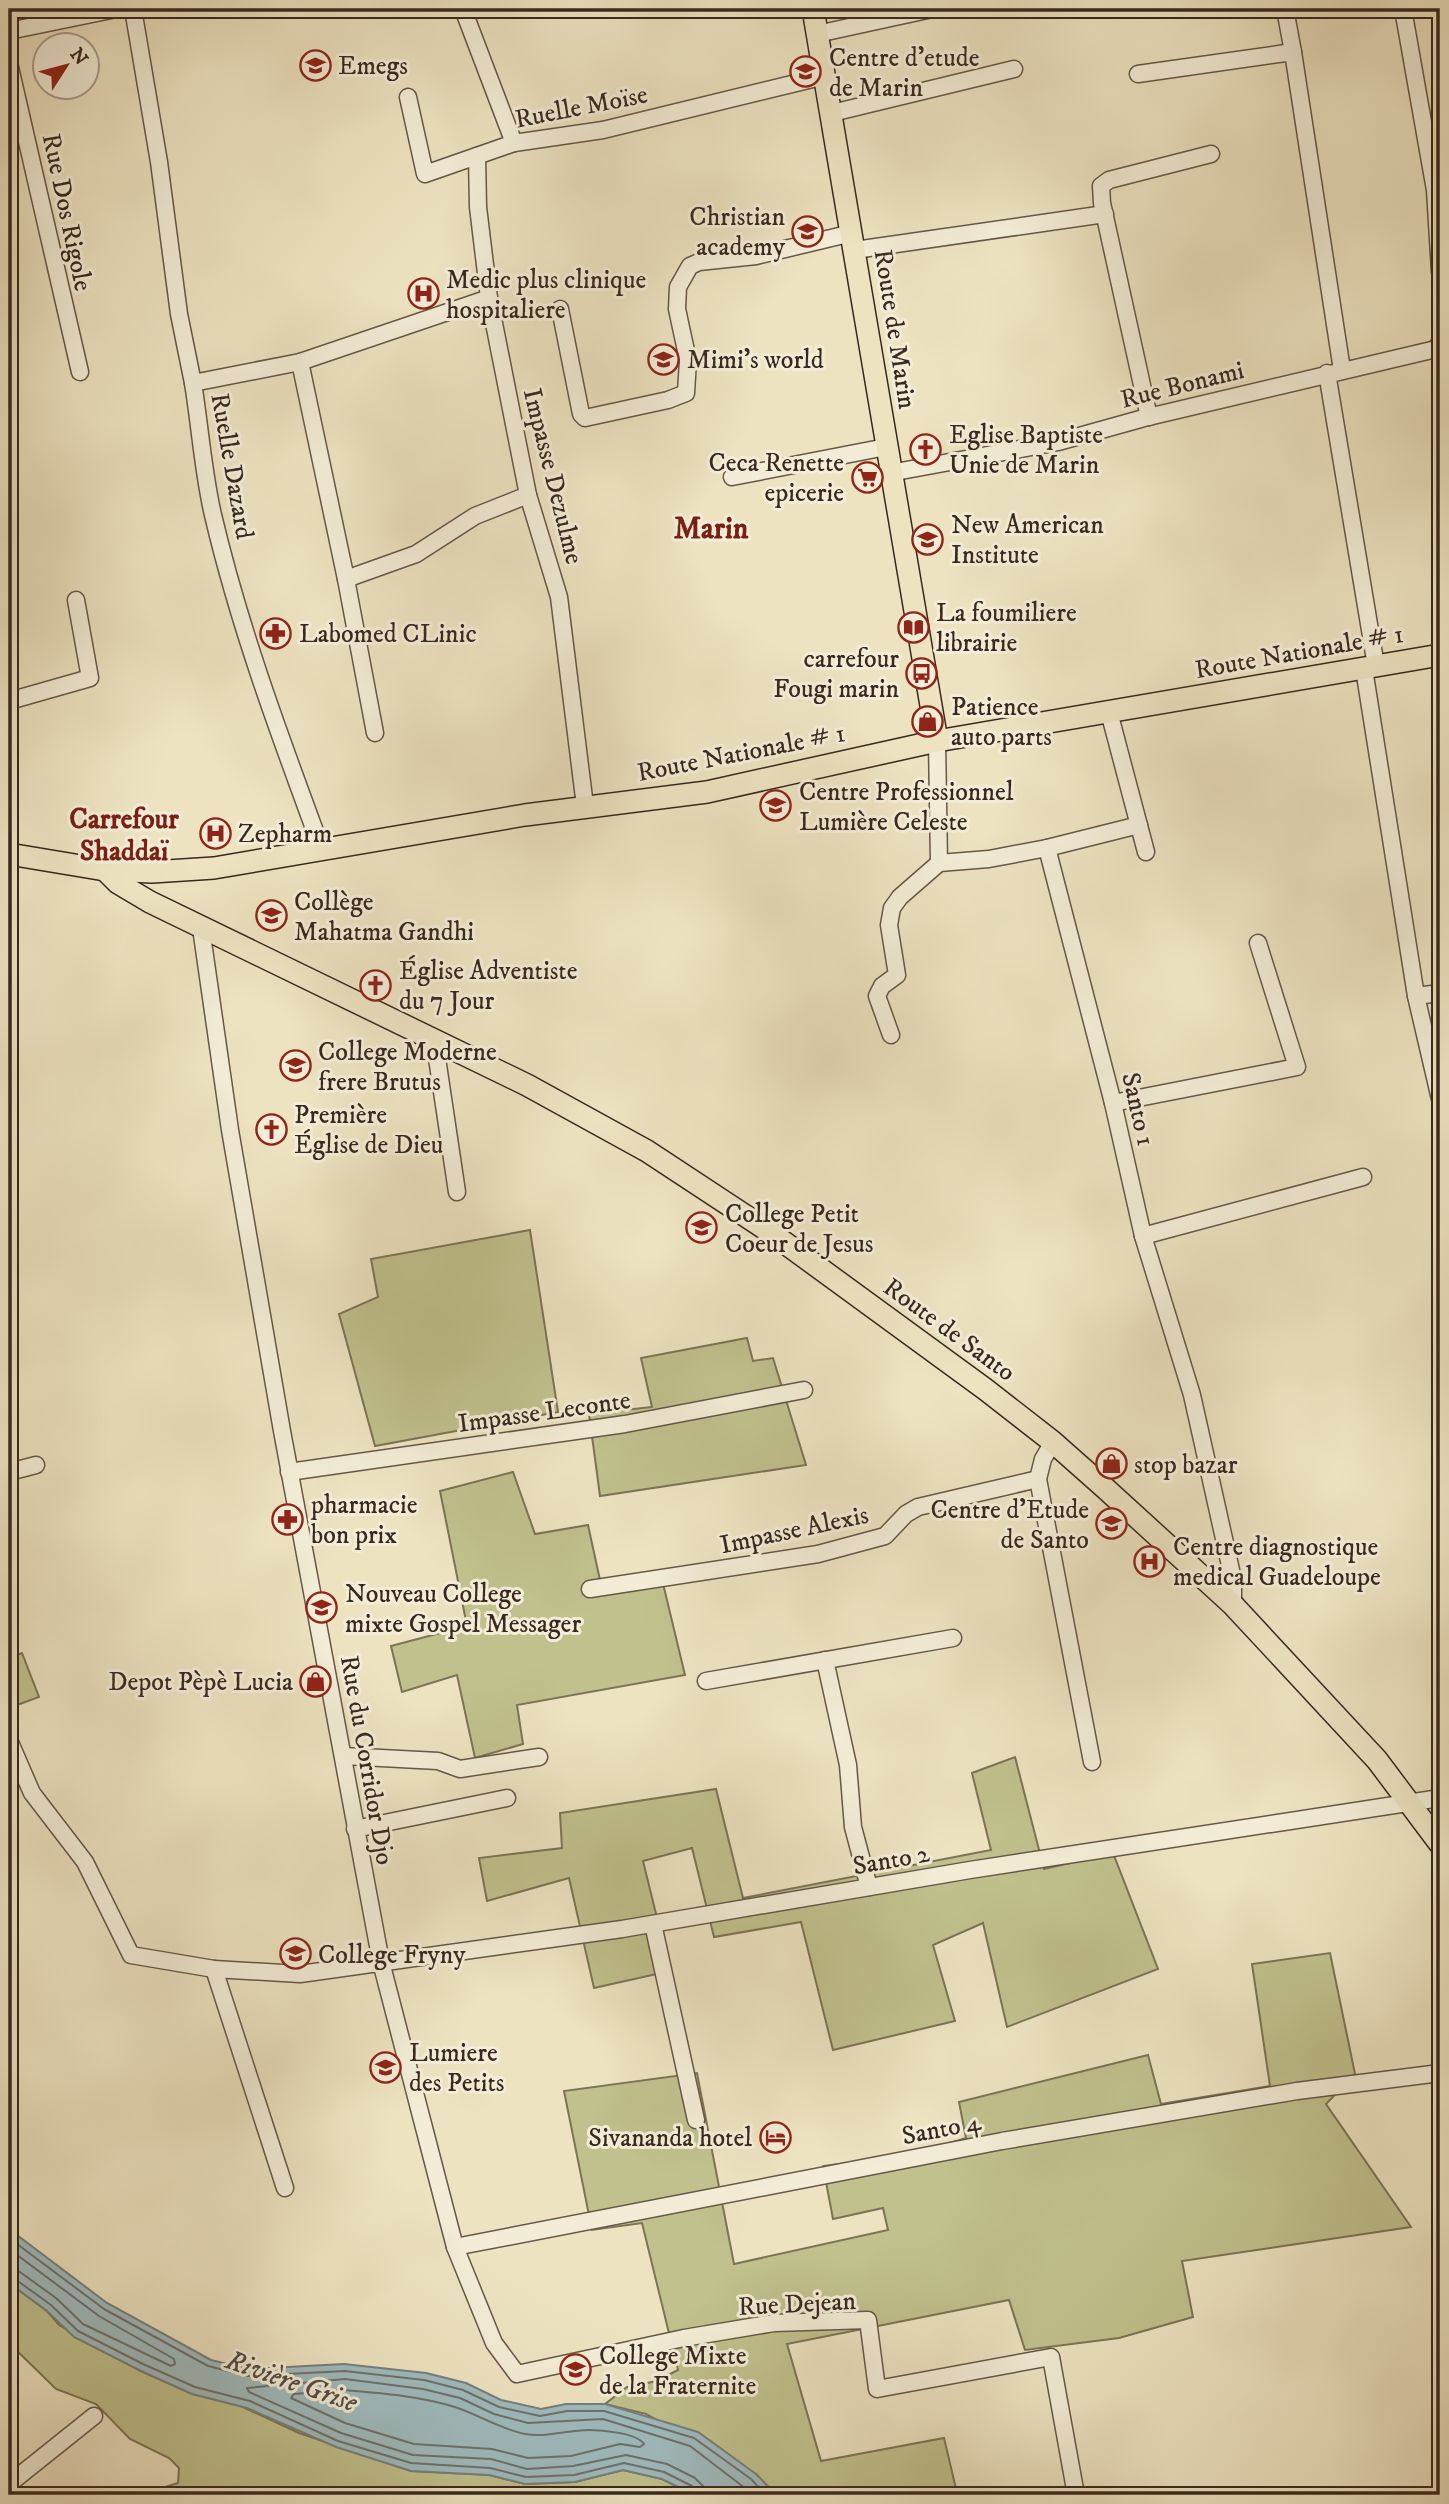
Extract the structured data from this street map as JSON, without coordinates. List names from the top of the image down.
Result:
{
  "streets": {
    "main road": ["Route de Marin", "Route Nationale # 1", "Route de Santo"],
    "street": [
      "Ruelle Moïse",
      "Rue Dos Rigole",
      "Rue Bonami",
      "Ruelle Dazard",
      "Impasse Dezulme",
      "Santo 1",
      "Impasse Leconte",
      "Impasse Alexis",
      "Rue du Corridor Djo",
      "Santo 2",
      "Santo 4",
      "Rue Dejean"
    ]
  },
  "crossings": [
    ["Ruelle Moïse", "Route de Marin"],
    ["Ruelle Moïse", "Impasse Dezulme"],
    ["Route de Marin", "Rue Bonami"],
    ["Route de Marin", "Route Nationale # 1"],
    ["Ruelle Dazard", "Impasse Dezulme"],
    ["Ruelle Dazard", "Route Nationale # 1"],
    ["Impasse Dezulme", "Route Nationale # 1"],
    ["Route Nationale # 1", "Route de Santo"],
    ["Santo 1", "Route de Santo"],
    ["Route de Santo", "Rue du Corridor Djo"],
    ["Route de Santo", "Santo 2"],
    ["Impasse Leconte", "Rue du Corridor Djo"],
    ["Rue du Corridor Djo", "Santo 2"],
    ["Rue du Corridor Djo", "Santo 4"],
    ["Rue du Corridor Djo", "Rue Dejean"]
  ],
  "districts": ["Marin", "Carrefour Shaddaï"],
  "water": ["Rivière Grise"],
  "places": {
    "school or university": [
      "Emegs",
      "Centre d'etude de Marin",
      "Christian academy",
      "Mimi's world",
      "New American Institute",
      "Centre Professionnel Lumière Celeste",
      "Collège Mahatma Gandhi",
      "College Moderne frere Brutus",
      "College Petit Coeur de Jesus",
      "Centre d'Etude de Santo",
      "Nouveau College mixte Gospel Messager",
      "College Fryny",
      "Lumiere des Petits",
      "College Mixte de la Fraternite"
    ],
    "hospital": ["Medic plus clinique hospitaliere", "Zepharm", "Centre diagnostique medical Guadeloupe"],
    "church": ["Eglise Baptiste Unie de Marin", "Église Adventiste du 7 Jour", "Première Église de Dieu"],
    "supermarket": ["Ceca Renette epicerie"],
    "library": ["La foumiliere librairie"],
    "pharmacy": ["Labomed CLinic", "pharmacie bon prix"],
    "bus stop": ["carrefour Fougi marin"],
    "shop": ["Patience auto parts", "stop bazar", "Depot Pèpè Lucia"],
    "hotel": ["Sivananda hotel"]
  },
  "north": "top right"
}
